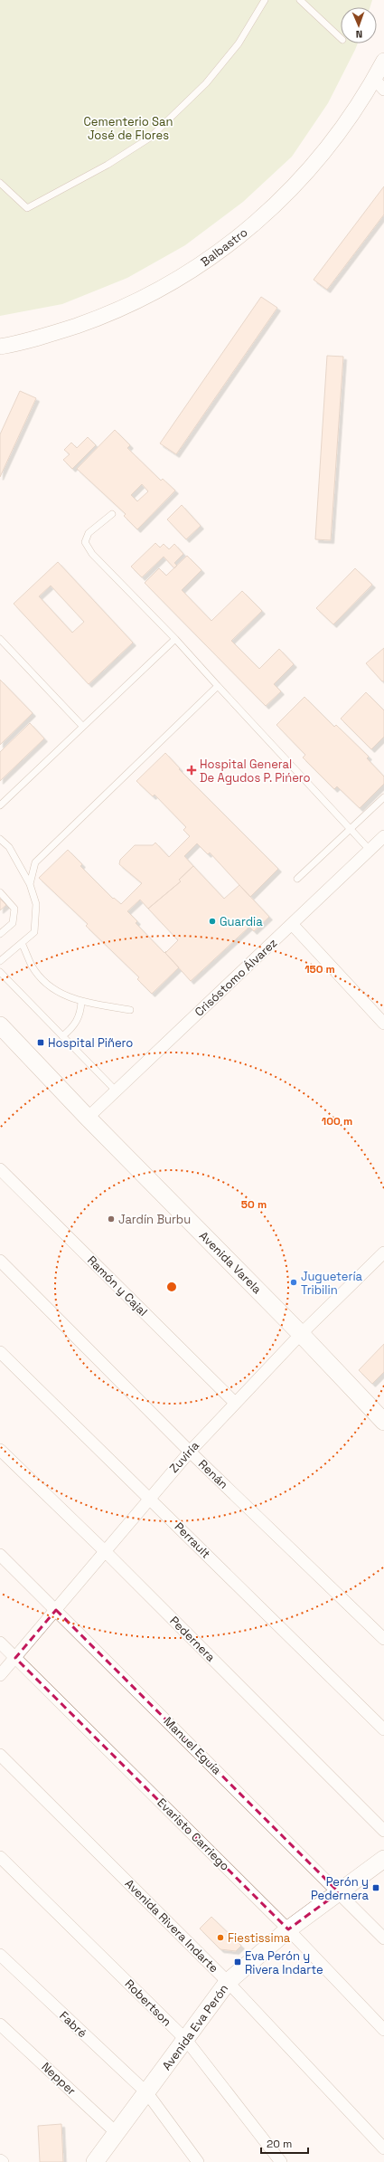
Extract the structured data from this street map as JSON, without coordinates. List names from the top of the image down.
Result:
{
  "streets": {
    "main road": ["Avenida Varela", "Avenida Eva Perón"],
    "street": [
      "Balbastro",
      "Crisóstomo Álvarez",
      "Ramón y Cajal",
      "Zuviría",
      "Renán",
      "Perrault",
      "Pedernera",
      "Manuel Eguía",
      "Evaristo Carriego",
      "Avenida Rivera Indarte",
      "Robertson",
      "Fabré",
      "Nepper"
    ]
  },
  "crossings": [
    ["Crisóstomo Álvarez", "Avenida Varela"],
    ["Avenida Varela", "Zuviría"],
    ["Ramón y Cajal", "Zuviría"],
    ["Zuviría", "Renán"],
    ["Zuviría", "Perrault"],
    ["Zuviría", "Pedernera"],
    ["Zuviría", "Manuel Eguía"],
    ["Zuviría", "Evaristo Carriego"],
    ["Manuel Eguía", "Avenida Eva Perón"],
    ["Evaristo Carriego", "Avenida Eva Perón"],
    ["Avenida Rivera Indarte", "Avenida Eva Perón"],
    ["Robertson", "Avenida Eva Perón"],
    ["Fabré", "Avenida Eva Perón"],
    ["Avenida Eva Perón", "Nepper"]
  ],
  "parks": ["Cementerio San José de Flores"],
  "places": {
    "health": ["Hospital General De Agudos P. Pińero"],
    "other": [
      "Guardia",
      "Jardín Burbu",
      "Juguetería Tribilin",
      "Fiestissima"
    ],
    "transit": ["Hospital Piñero", "Perón y Pedernera", "Eva Perón y Rivera Indarte"]
  },
  "scale_bar": "20 m",
  "north": "bottom",
  "rings": ["150 m", "100 m", "50 m"]
}
